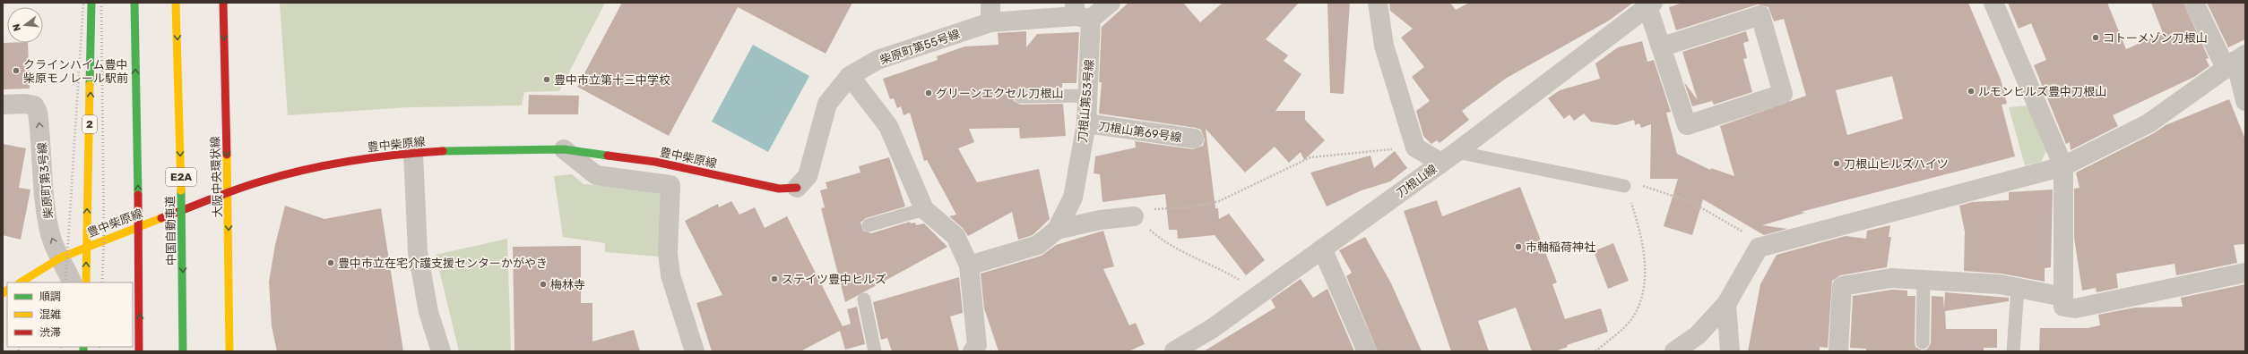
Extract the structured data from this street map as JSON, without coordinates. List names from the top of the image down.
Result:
{
  "streets": {
    "main road": [
      "2",
      "豊中柴原線",
      "E2A",
      "大阪中央環状線",
      "中国自動車道"
    ],
    "street": [
      "柴原町第55号線",
      "刀根山第53号線",
      "刀根山第69号線",
      "柴原町第3号線",
      "刀根山線"
    ]
  },
  "crossings": [
    ["柴原町第55号線", "刀根山第53号線"],
    ["柴原町第55号線", "豊中柴原線"],
    ["刀根山第53号線", "刀根山第69号線"],
    ["2", "豊中柴原線"],
    ["豊中柴原線", "大阪中央環状線"],
    ["豊中柴原線", "柴原町第3号線"]
  ],
  "one_way": ["大阪中央環状線", "柴原町第3号線"],
  "places": [
    "コトーメゾン刀根山",
    "クラインハイム豊中 柴原モノレール駅前",
    "豊中市立第十三中学校",
    "ルモンヒルズ豊中刀根山",
    "グリーンエクセル刀根山",
    "刀根山ヒルズハイツ",
    "市軸稲荷神社",
    "豊中市立在宅介護支援センターかがやき",
    "ステイツ豊中ヒルズ",
    "梅林寺"
  ],
  "legend": ["順調", "混雑", "渋滞"],
  "north": "left"
}
